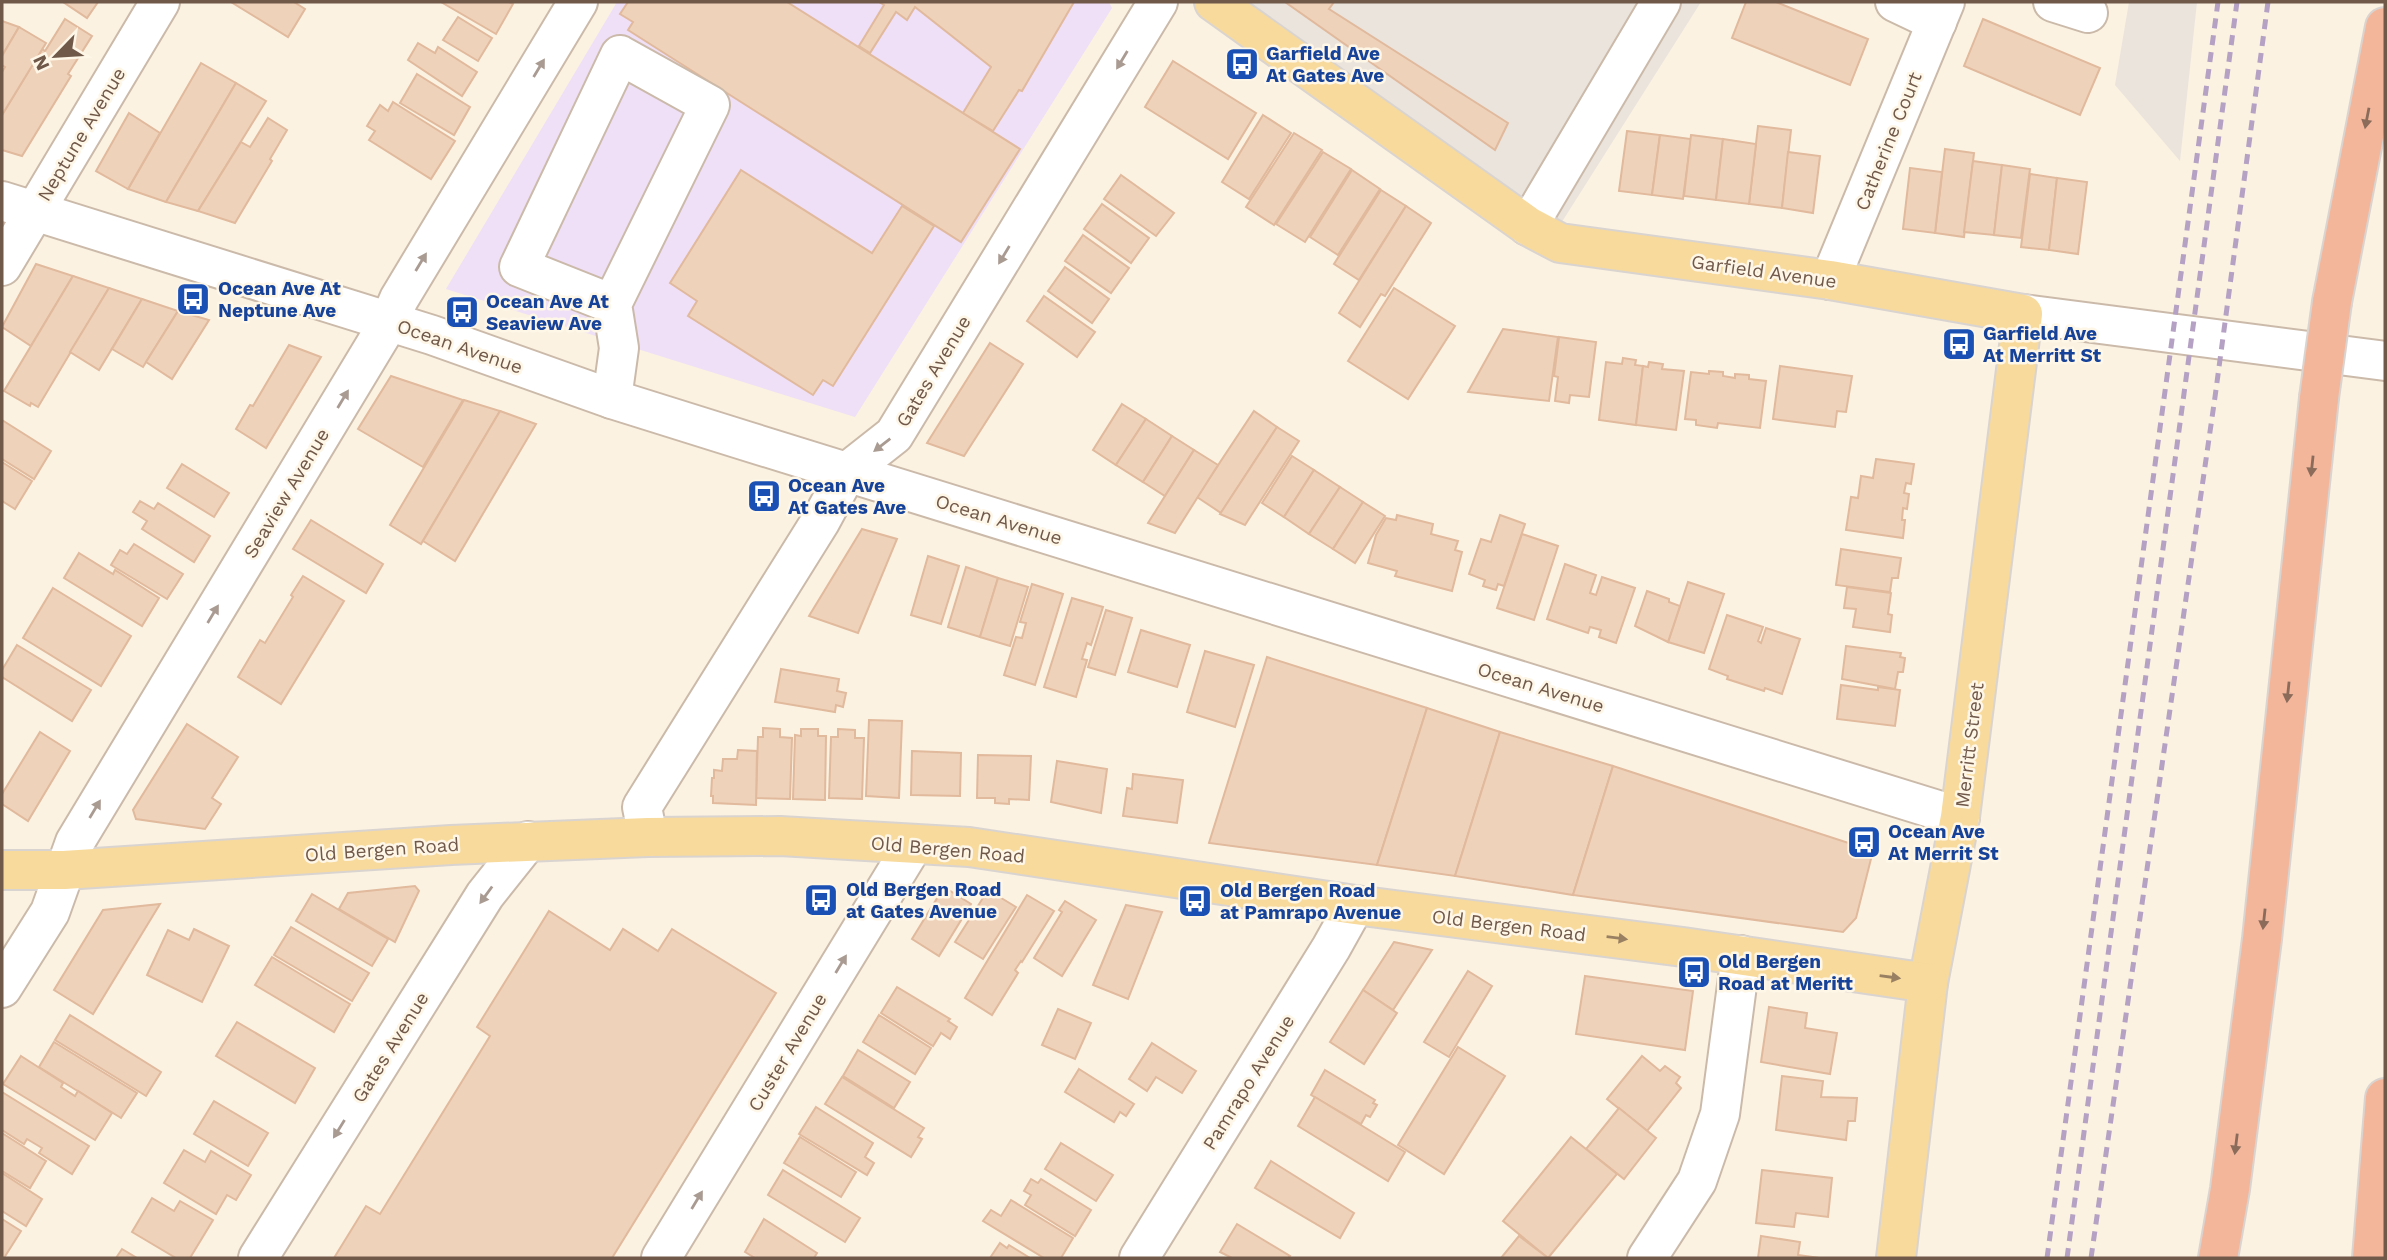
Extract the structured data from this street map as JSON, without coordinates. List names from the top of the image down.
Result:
{
  "streets": {
    "main road": ["Garfield Avenue", "Merritt Street", "Old Bergen Road"],
    "street": [
      "Neptune Avenue",
      "Catherine Court",
      "Ocean Avenue",
      "Gates Avenue",
      "Seaview Avenue",
      "Custer Avenue",
      "Pamrapo Avenue"
    ]
  },
  "crossings": [
    ["Neptune Avenue", "Ocean Avenue"],
    ["Catherine Court", "Garfield Avenue"],
    ["Garfield Avenue", "Merritt Street"],
    ["Ocean Avenue", "Gates Avenue"],
    ["Ocean Avenue", "Seaview Avenue"],
    ["Ocean Avenue", "Merritt Street"],
    ["Gates Avenue", "Old Bergen Road"],
    ["Seaview Avenue", "Old Bergen Road"],
    ["Merritt Street", "Old Bergen Road"],
    ["Old Bergen Road", "Custer Avenue"],
    ["Old Bergen Road", "Pamrapo Avenue"]
  ],
  "one_way": ["Gates Avenue", "Seaview Avenue", "Custer Avenue"],
  "places": {
    "bus stop": [
      "Garfield Ave At Gates Ave",
      "Ocean Ave At Neptune Ave",
      "Ocean Ave At Seaview Ave",
      "Garfield Ave At Merritt St",
      "Ocean Ave At Gates Ave",
      "Ocean Ave At Merrit St",
      "Old Bergen Road at Gates Avenue",
      "Old Bergen Road at Pamrapo Avenue",
      "Old Bergen Road at Meritt"
    ]
  },
  "north": "bottom left"
}
